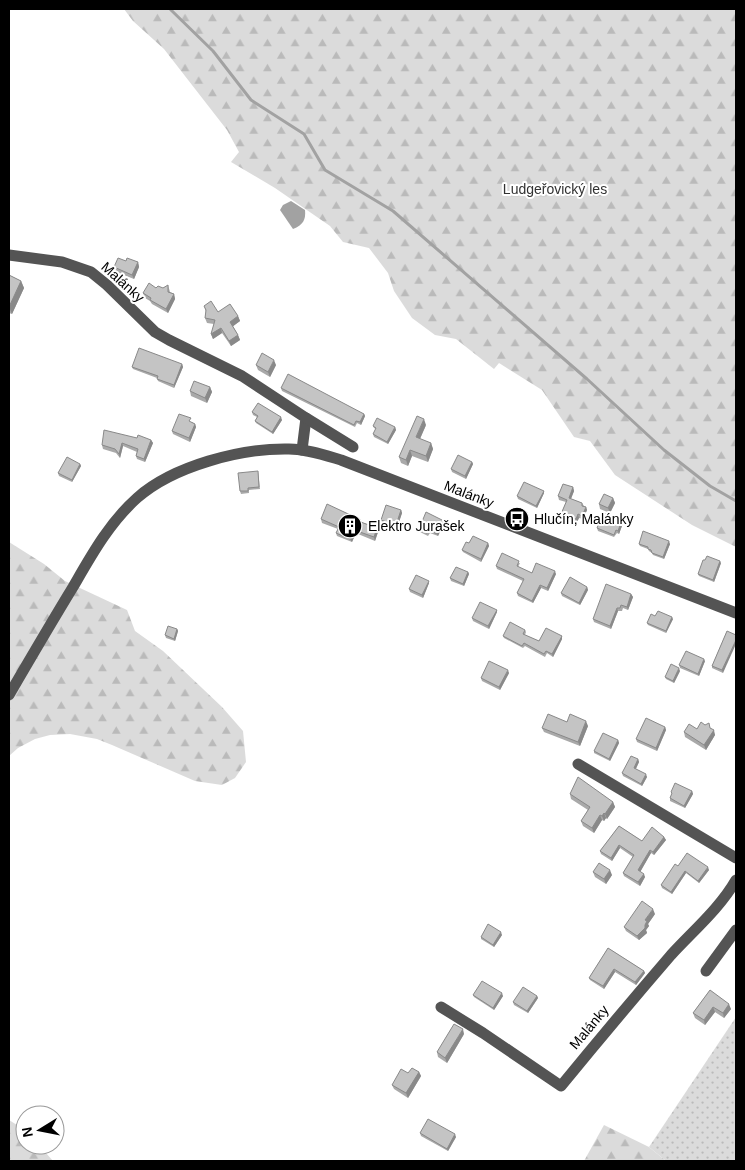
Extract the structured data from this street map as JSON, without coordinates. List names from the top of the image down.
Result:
{
  "streets": {
    "street": ["Malánky"]
  },
  "parks": ["Ludgeřovický les"],
  "places": {
    "bus stop": ["Hlučín, Malánky"],
    "building": ["Elektro Jurašek"]
  },
  "north": "left"
}
